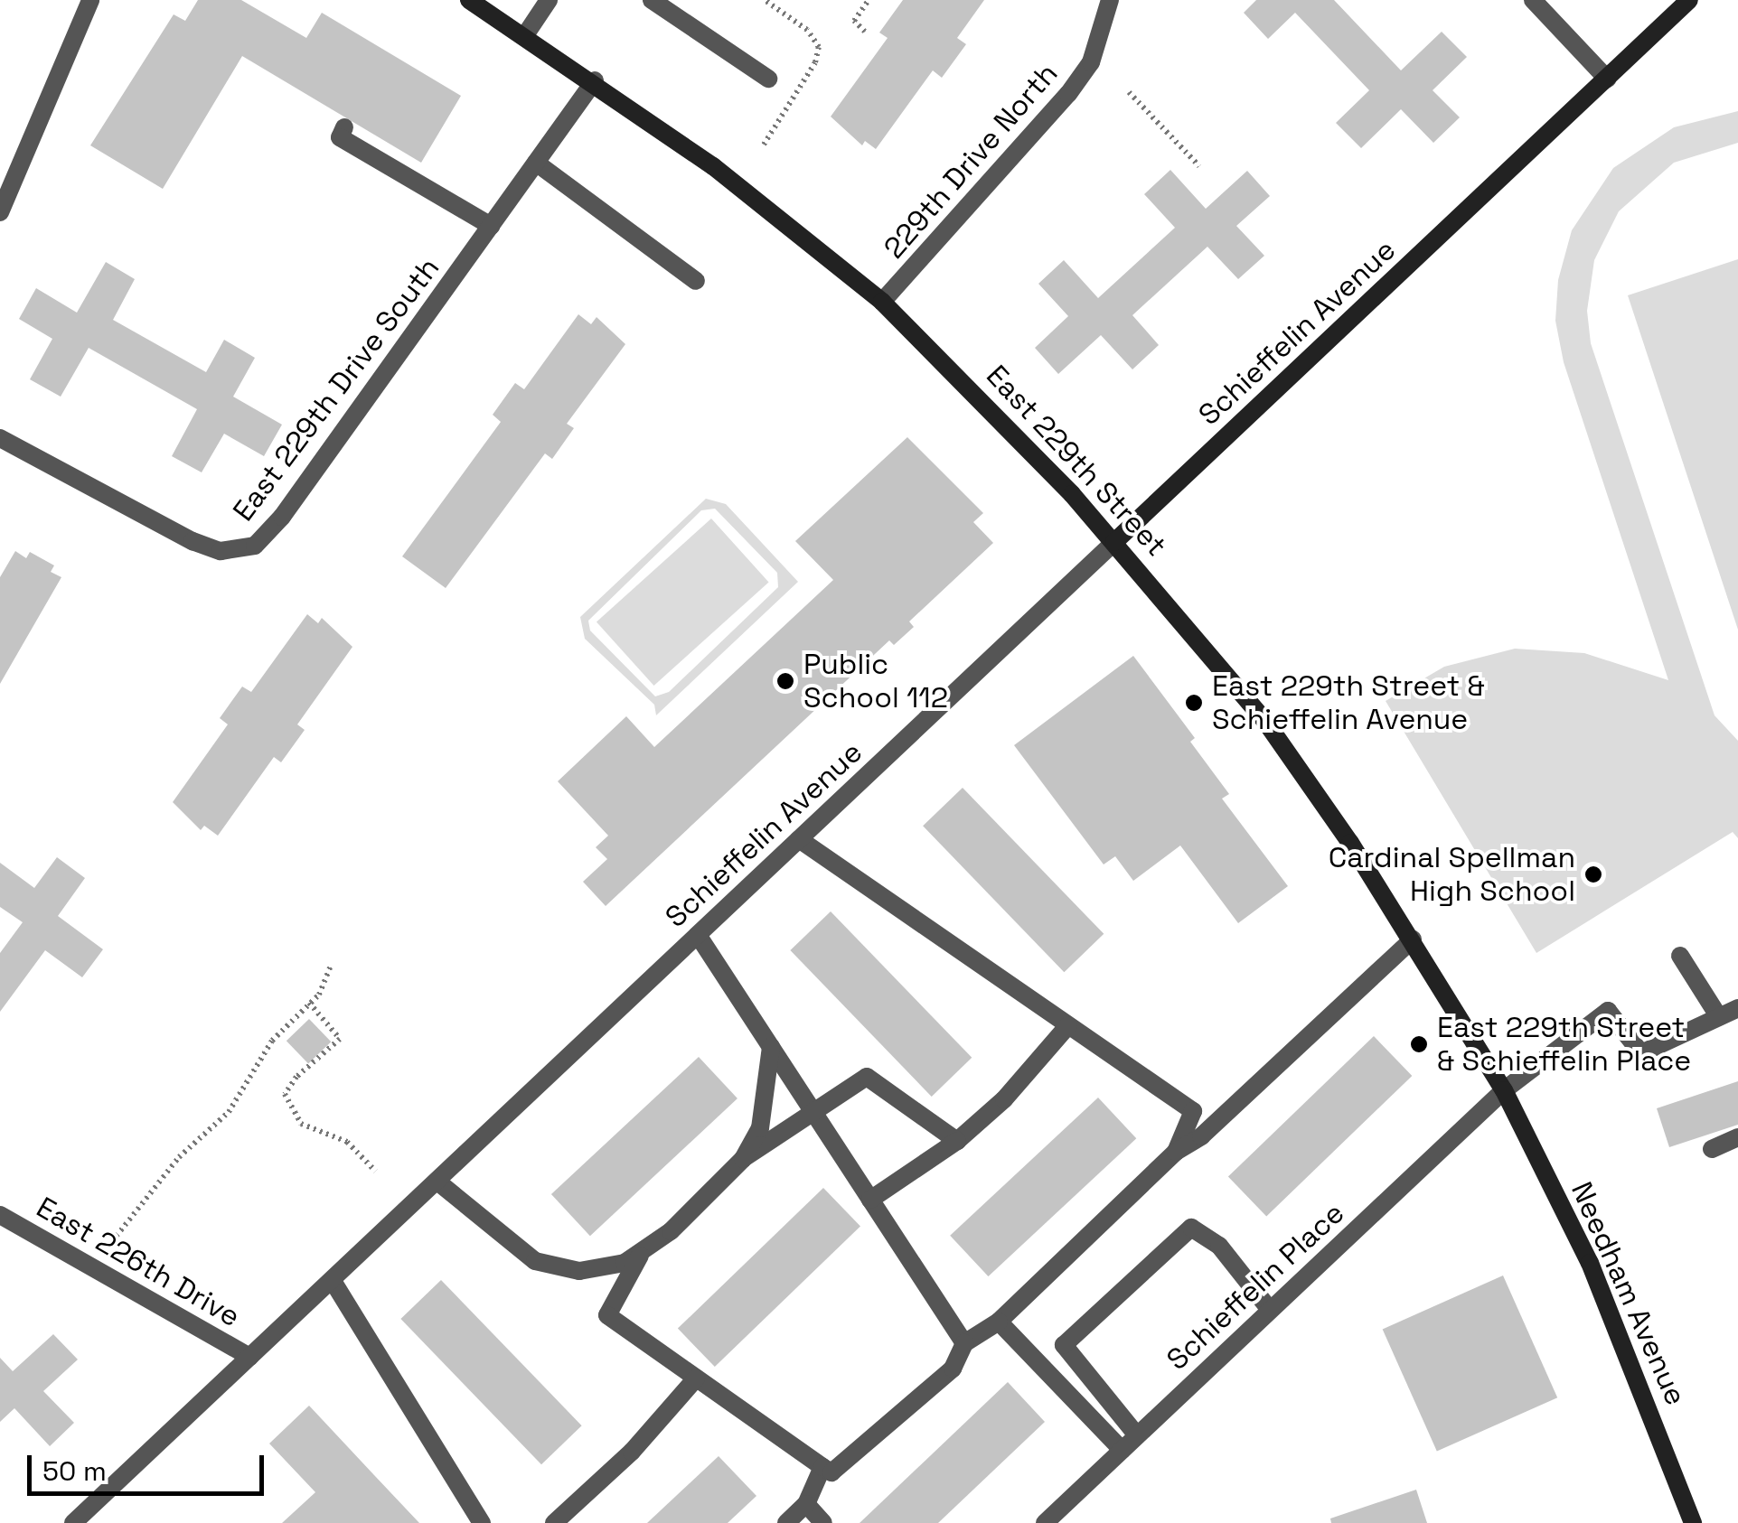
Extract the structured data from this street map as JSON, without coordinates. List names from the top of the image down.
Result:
{
  "streets": {
    "street": [
      "229th Drive North",
      "Schieffelin Avenue",
      "East 229th Drive South",
      "East 229th Street",
      "East 226th Drive",
      "Schieffelin Place",
      "Needham Avenue"
    ]
  },
  "crossings": [
    ["229th Drive North", "East 229th Street"],
    ["Schieffelin Avenue", "East 229th Street"],
    ["Schieffelin Avenue", "East 226th Drive"],
    ["East 229th Drive South", "East 229th Street"],
    ["East 229th Street", "Schieffelin Place"],
    ["East 229th Street", "Needham Avenue"],
    ["Schieffelin Place", "Needham Avenue"]
  ],
  "places": [
    "Public School 112",
    "East 229th Street & Schieffelin Avenue",
    "Cardinal Spellman High School",
    "East 229th Street & Schieffelin Place"
  ],
  "scale_bar": "50 m"
}
